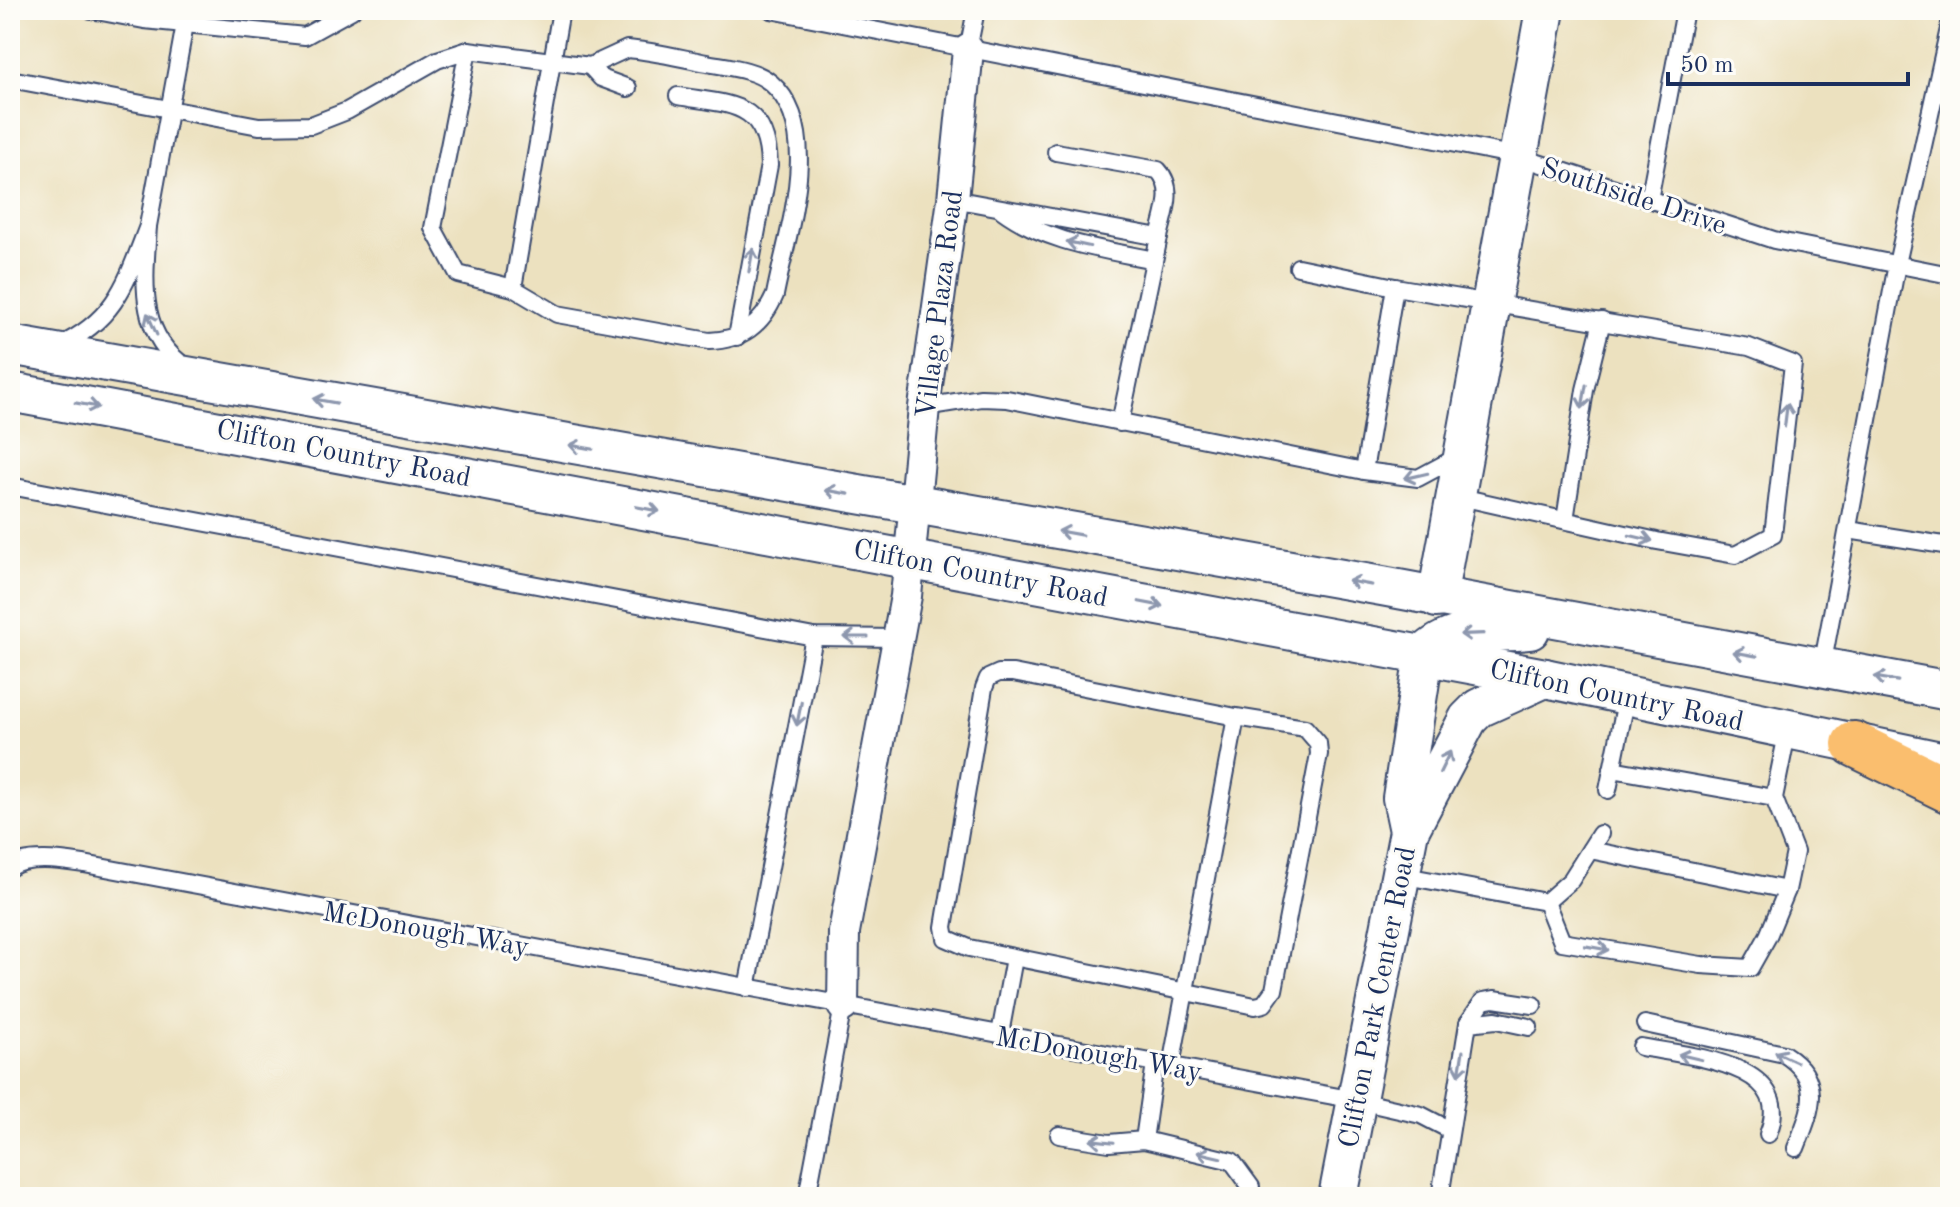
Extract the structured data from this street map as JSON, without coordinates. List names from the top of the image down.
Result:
{
  "streets": {
    "street": [
      "Southside Drive",
      "Village Plaza Road",
      "Clifton Country Road",
      "Clifton Park Center Road"
    ],
    "lane": ["McDonough Way"]
  },
  "crossings": [
    ["Village Plaza Road", "Clifton Country Road"],
    ["Clifton Country Road", "Clifton Park Center Road"],
    ["McDonough Way", "Clifton Park Center Road"]
  ],
  "scale_bar": "50 m"
}
